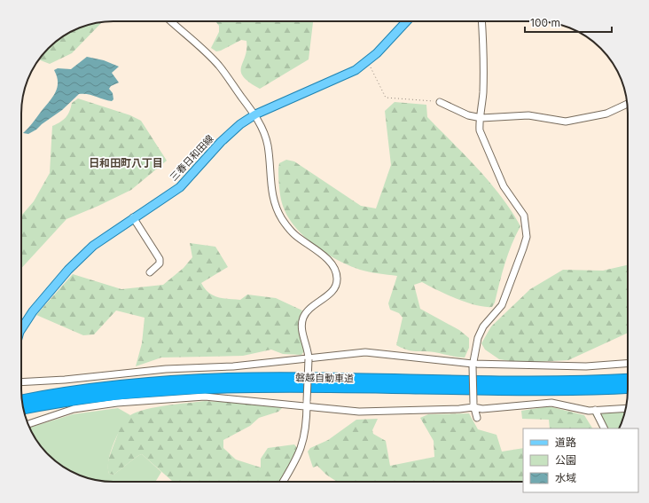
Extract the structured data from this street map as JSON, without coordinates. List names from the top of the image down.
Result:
{
  "streets": {
    "highway": ["磐越自動車道"],
    "main road": ["三春日和田線"]
  },
  "districts": ["日和田町八丁目"],
  "legend": ["道路", "公園", "水域"],
  "scale_bar": "100 m"
}
